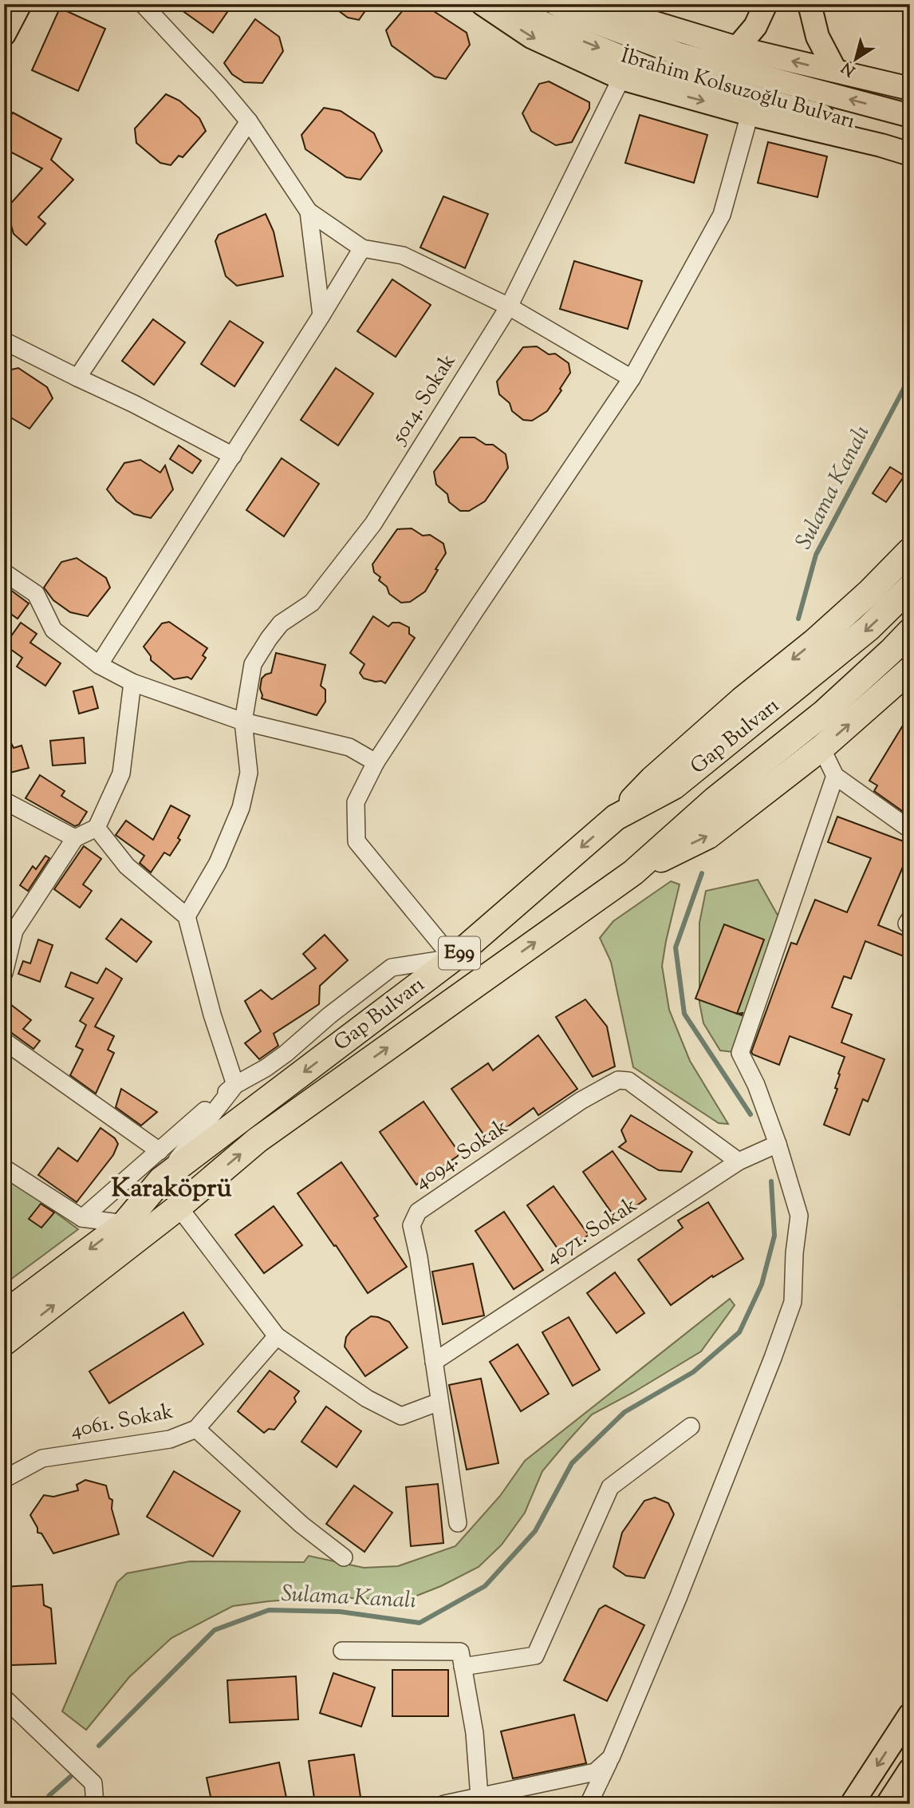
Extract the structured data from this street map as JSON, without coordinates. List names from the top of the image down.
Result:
{
  "streets": {
    "highway": ["Gap Bulvarı", "E99"],
    "main road": ["İbrahim Kolsuzoğlu Bulvarı"],
    "street": [
      "5014. Sokak",
      "4094. Sokak",
      "4071. Sokak",
      "4061. Sokak"
    ]
  },
  "crossings": [
    ["4094. Sokak", "4071. Sokak"]
  ],
  "districts": ["Karaköprü"],
  "water": ["Sulama Kanalı"],
  "north": "bottom left"
}
